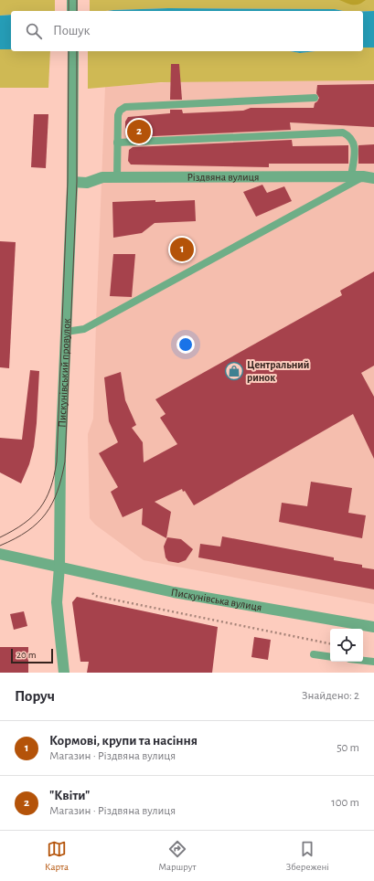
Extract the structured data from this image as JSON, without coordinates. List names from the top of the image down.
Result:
{
  "streets": {
    "street": ["Різдвяна вулиця", "Пискунівський провулок", "Пискунівська вулиця"]
  },
  "crossings": [
    ["Різдвяна вулиця", "Пискунівський провулок"],
    ["Пискунівський провулок", "Пискунівська вулиця"]
  ],
  "places": {
    "shop": ["Центральний ринок"]
  },
  "scale_bar": "20 m",
  "page": {
    "search": "Пошук",
    "pins": ["2", "1"],
    "scale": "20 m",
    "heading": ["Поруч", "Знайдено: 2"],
    "list": [
      {
        "mark": "1",
        "name": "Кормові, крупи та насіння",
        "note": "Магазин · Різдвяна вулиця",
        "value": "50 m"
      },
      {
        "mark": "2",
        "name": "\"Квіти\"",
        "note": "Магазин · Різдвяна вулиця",
        "value": "100 m"
      }
    ],
    "nav": ["Карта", "Маршрут", "Збережені"]
  }
}
